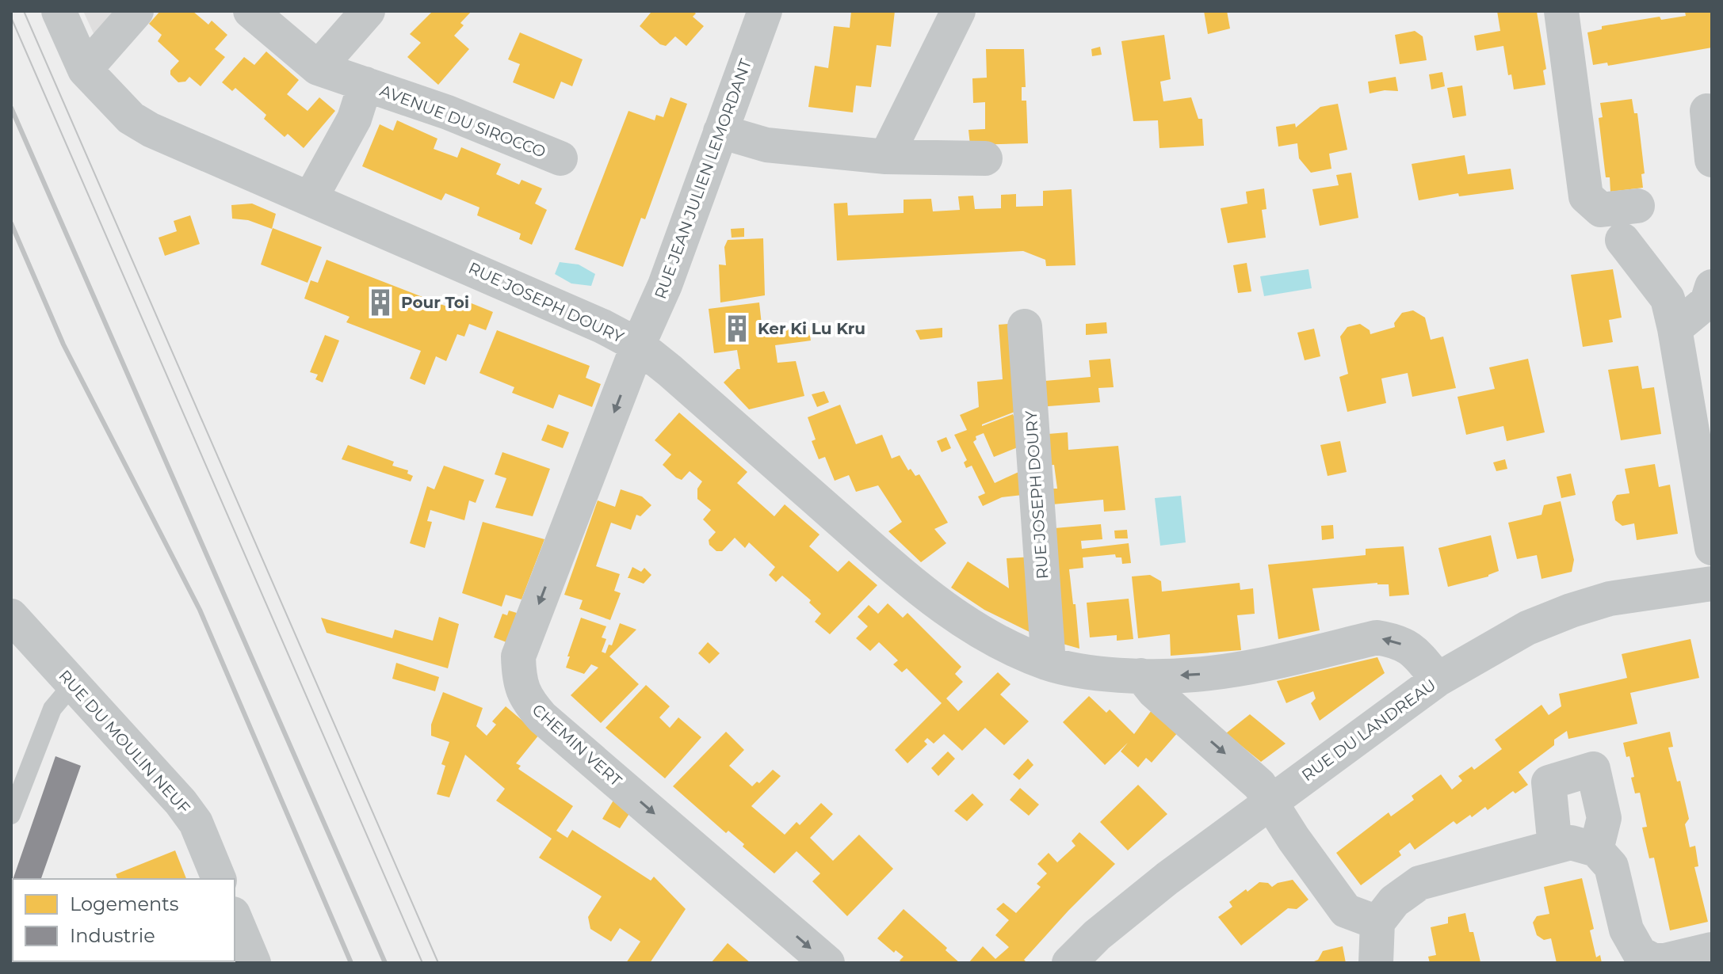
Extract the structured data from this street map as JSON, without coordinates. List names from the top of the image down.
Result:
{
  "streets": {
    "street": [
      "AVENUE DU SIROCCO",
      "RUE JEAN JULIEN LEMORDANT",
      "RUE JOSEPH DOURY",
      "RUE DU LANDREAU",
      "RUE DU MOULIN NEUF",
      "CHEMIN VERT"
    ]
  },
  "crossings": [
    ["AVENUE DU SIROCCO", "RUE JOSEPH DOURY"],
    ["RUE JEAN JULIEN LEMORDANT", "RUE JOSEPH DOURY"],
    ["RUE JEAN JULIEN LEMORDANT", "CHEMIN VERT"],
    ["RUE JOSEPH DOURY", "RUE DU LANDREAU"],
    ["RUE JOSEPH DOURY", "CHEMIN VERT"]
  ],
  "one_way": ["CHEMIN VERT"],
  "places": {
    "building": ["Pour Toi", "Ker Ki Lu Kru"]
  },
  "legend": ["Logements", "Industrie"]
}
